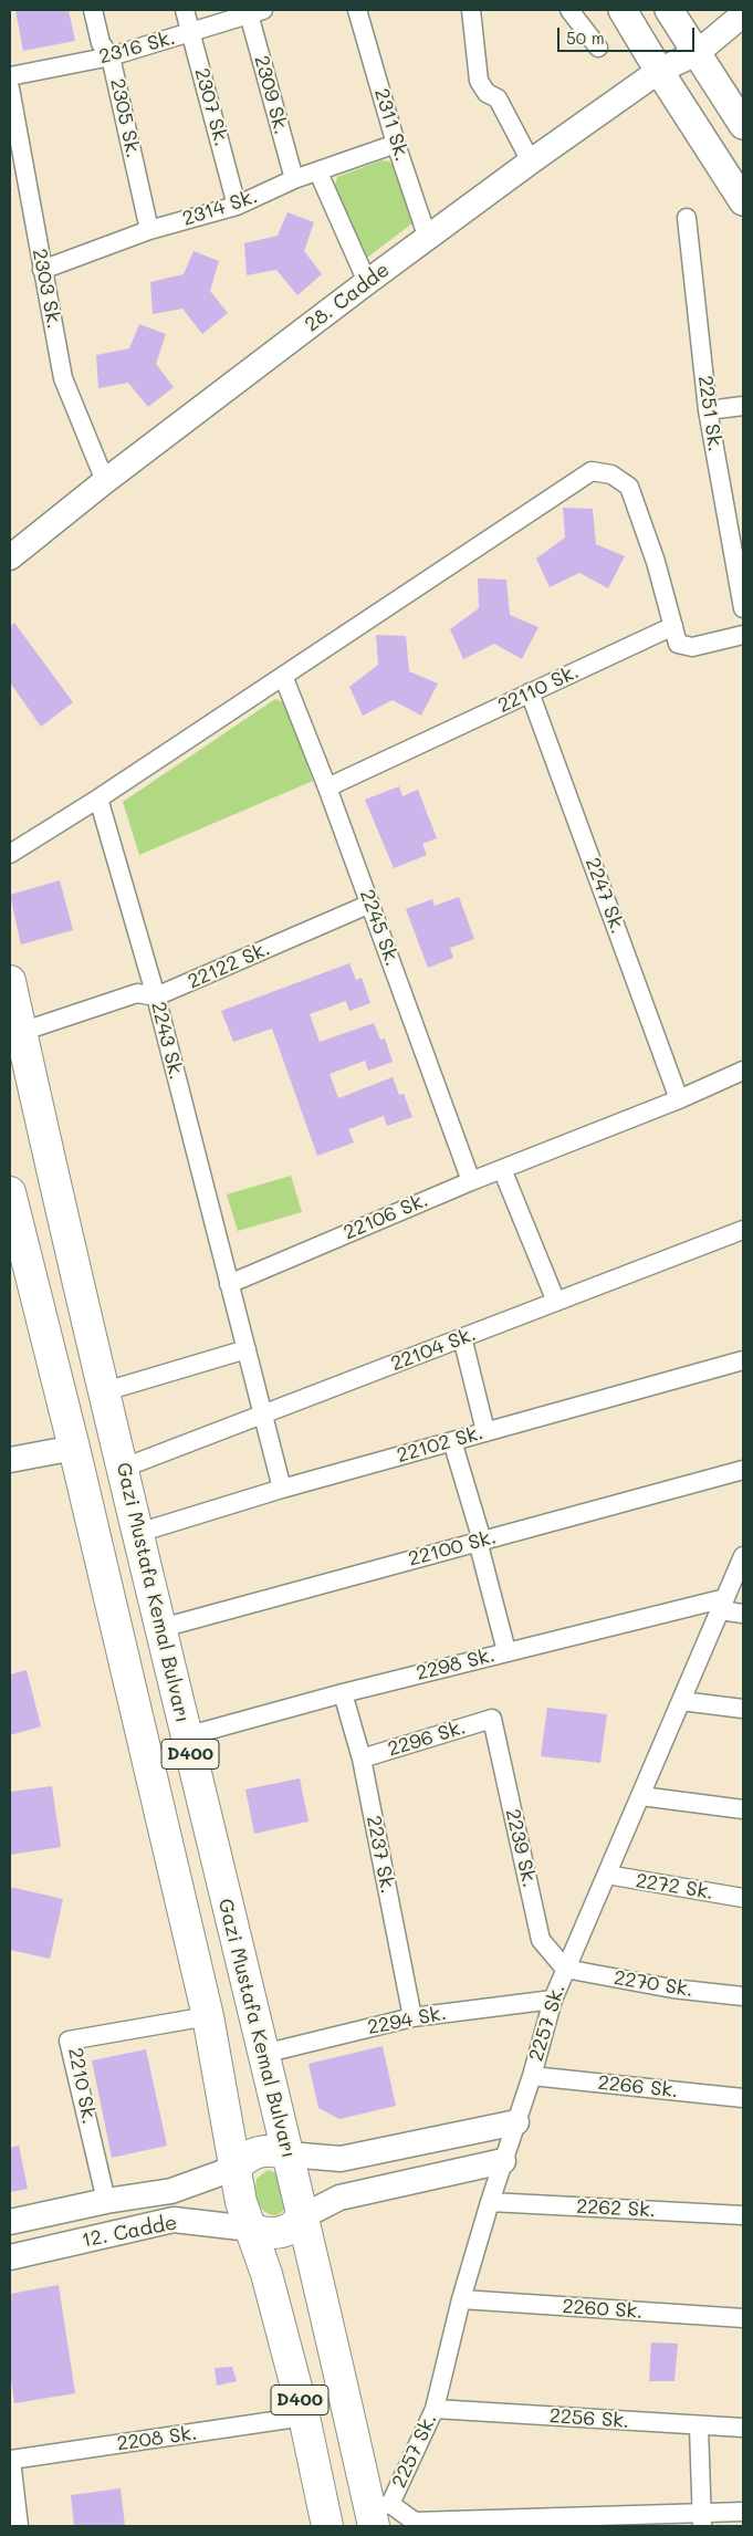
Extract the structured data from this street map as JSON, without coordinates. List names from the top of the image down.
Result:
{
  "streets": {
    "highway": ["Gazi Mustafa Kemal Bulvarı", "D400"],
    "street": [
      "2316 Sk.",
      "2309 Sk.",
      "2307 Sk.",
      "2305 Sk.",
      "2311 Sk.",
      "2314 Sk.",
      "2303 Sk.",
      "28. Cadde",
      "2251 Sk.",
      "22110 Sk.",
      "2247 Sk.",
      "2245 Sk.",
      "22122 Sk.",
      "2243 Sk.",
      "22106 Sk.",
      "22104 Sk.",
      "22102 Sk.",
      "22100 Sk.",
      "2298 Sk.",
      "2296 Sk.",
      "2239 Sk.",
      "2237 Sk.",
      "2272 Sk.",
      "2270 Sk.",
      "2294 Sk.",
      "2257 Sk.",
      "2210 Sk.",
      "2266 Sk.",
      "2262 Sk.",
      "12. Cadde",
      "2260 Sk.",
      "2256 Sk.",
      "2208 Sk."
    ]
  },
  "crossings": [
    ["2316 Sk.", "2309 Sk."],
    ["2316 Sk.", "2307 Sk."],
    ["2316 Sk.", "2305 Sk."],
    ["2309 Sk.", "2314 Sk."],
    ["2307 Sk.", "2314 Sk."],
    ["2305 Sk.", "2314 Sk."],
    ["2311 Sk.", "2314 Sk."],
    ["2311 Sk.", "28. Cadde"],
    ["2314 Sk.", "2303 Sk."],
    ["2303 Sk.", "28. Cadde"],
    ["22110 Sk.", "2247 Sk."],
    ["22110 Sk.", "2245 Sk."],
    ["2247 Sk.", "22106 Sk."],
    ["2245 Sk.", "22122 Sk."],
    ["2245 Sk.", "22106 Sk."],
    ["22122 Sk.", "2243 Sk."],
    ["22122 Sk.", "Gazi Mustafa Kemal Bulvarı"],
    ["2243 Sk.", "22106 Sk."],
    ["22104 Sk.", "Gazi Mustafa Kemal Bulvarı"],
    ["22102 Sk.", "Gazi Mustafa Kemal Bulvarı"],
    ["22100 Sk.", "Gazi Mustafa Kemal Bulvarı"],
    ["Gazi Mustafa Kemal Bulvarı", "2298 Sk."],
    ["Gazi Mustafa Kemal Bulvarı", "D400"],
    ["Gazi Mustafa Kemal Bulvarı", "2294 Sk."],
    ["Gazi Mustafa Kemal Bulvarı", "2257 Sk."],
    ["Gazi Mustafa Kemal Bulvarı", "12. Cadde"],
    ["2298 Sk.", "2237 Sk."],
    ["2298 Sk.", "2257 Sk."],
    ["2296 Sk.", "2239 Sk."],
    ["2296 Sk.", "2237 Sk."],
    ["D400", "2210 Sk."],
    ["D400", "12. Cadde"],
    ["D400", "2208 Sk."],
    ["2239 Sk.", "2270 Sk."],
    ["2239 Sk.", "2257 Sk."],
    ["2237 Sk.", "2294 Sk."],
    ["2272 Sk.", "2257 Sk."],
    ["2270 Sk.", "2257 Sk."],
    ["2294 Sk.", "2257 Sk."],
    ["2257 Sk.", "2266 Sk."],
    ["2257 Sk.", "2262 Sk."],
    ["2257 Sk.", "2260 Sk."],
    ["2257 Sk.", "2256 Sk."],
    ["2210 Sk.", "12. Cadde"]
  ],
  "scale_bar": "50 m"
}
